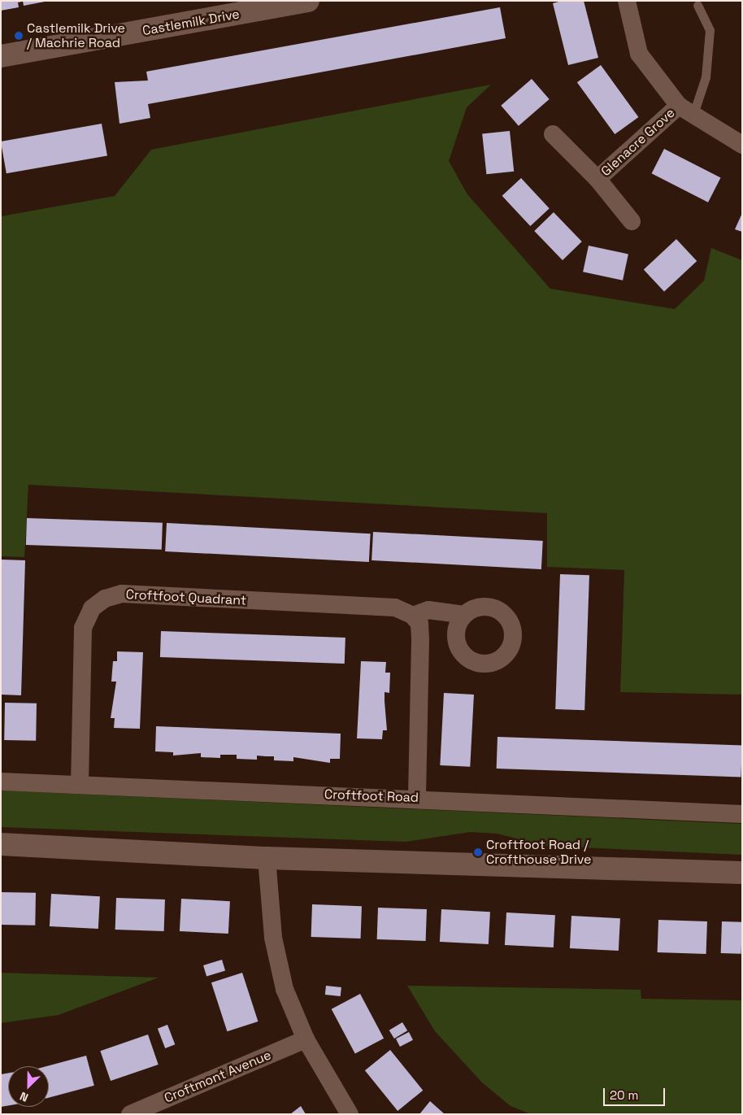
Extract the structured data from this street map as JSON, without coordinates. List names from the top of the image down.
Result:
{
  "streets": {
    "street": [
      "Castlemilk Drive",
      "Glenacre Grove",
      "Croftfoot Quadrant",
      "Croftfoot Road",
      "Croftmont Avenue"
    ]
  },
  "crossings": [
    ["Croftfoot Quadrant", "Croftfoot Road"]
  ],
  "places": ["Castlemilk Drive / Machrie Road", "Croftfoot Road / Crofthouse Drive"],
  "scale_bar": "20 m",
  "north": "bottom left"
}
